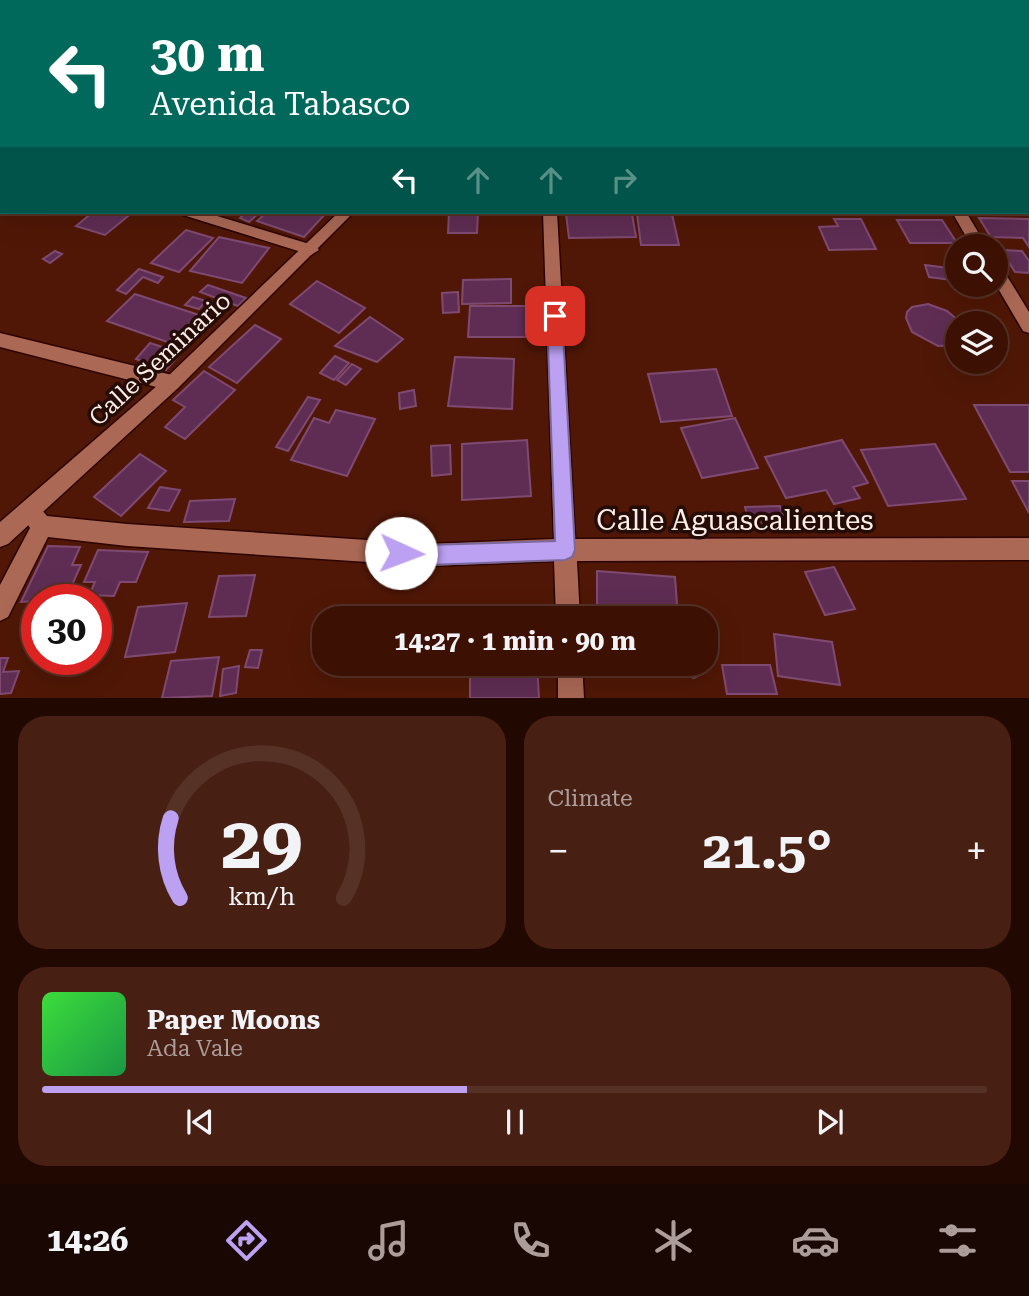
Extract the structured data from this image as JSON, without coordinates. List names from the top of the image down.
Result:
{
  "streets": {
    "street": ["Calle Seminario", "Calle Aguascalientes"]
  },
  "crossings": [
    ["Calle Seminario", "Calle Aguascalientes"]
  ],
  "page": {
    "turn": ["30 m", "Avenida Tabasco"],
    "limit": "30",
    "trip": "14:27 · 1 min · 90 m",
    "tile": "Climate",
    "heat": ["−", "21.5°", "+"],
    "song": ["Paper Moons", "Ada Vale"],
    "tabs": "14:26",
    "gauge": ["29", "km/h"]
  }
}
